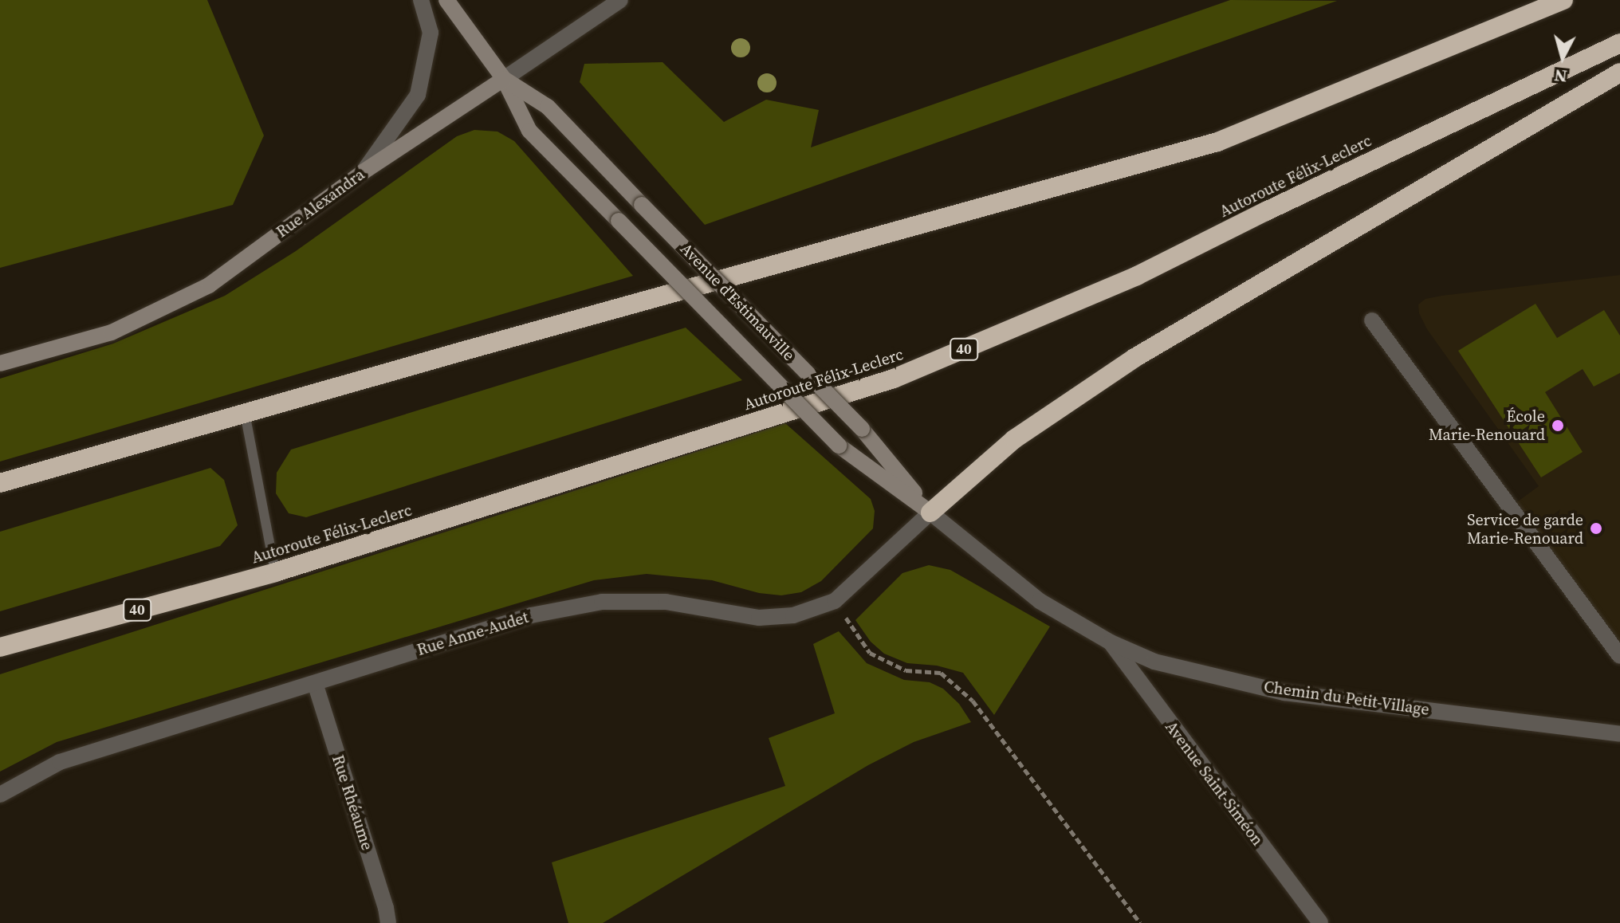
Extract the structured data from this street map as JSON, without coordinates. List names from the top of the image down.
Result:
{
  "streets": {
    "highway": ["Autoroute Félix-Leclerc", "40"],
    "main road": ["Rue Alexandra", "Avenue d'Estimauville"],
    "street": [
      "Rue Anne-Audet",
      "Chemin du Petit-Village",
      "Avenue Saint-Siméon",
      "Rue Rhéaume"
    ]
  },
  "crossings": [
    ["Rue Alexandra", "Avenue d'Estimauville"],
    ["Avenue d'Estimauville", "Rue Anne-Audet"],
    ["Avenue d'Estimauville", "Chemin du Petit-Village"],
    ["Rue Anne-Audet", "Chemin du Petit-Village"],
    ["Rue Anne-Audet", "Rue Rhéaume"],
    ["Chemin du Petit-Village", "Avenue Saint-Siméon"]
  ],
  "places": ["École Marie-Renouard", "Service de garde Marie-Renouard"],
  "north": "bottom"
}
